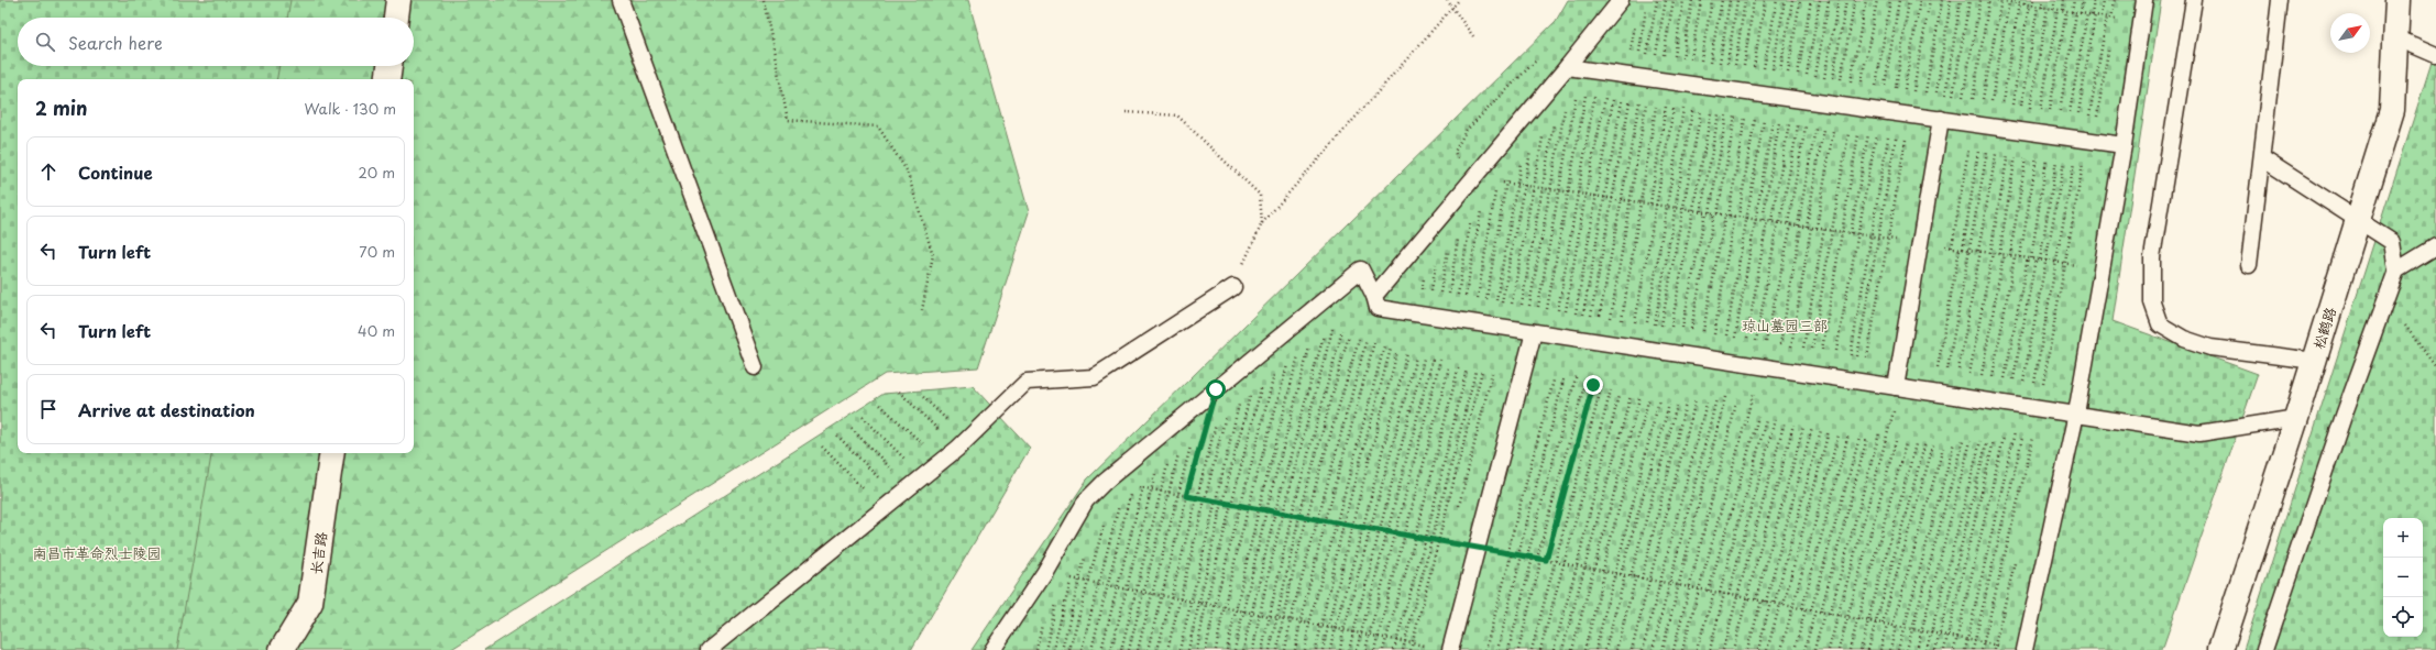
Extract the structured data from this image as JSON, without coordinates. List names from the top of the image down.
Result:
{
  "streets": {
    "street": ["松鹤路", "长吉路"]
  },
  "parks": ["琼山墓园三部", "南昌市革命烈士陵园"],
  "north": "top right",
  "page": {
    "search": "Search here",
    "heading": ["2 min", "Walk · 130 m"],
    "list": [
      ["Continue", "20 m"],
      ["Turn left", "70 m"],
      ["Turn left", "40 m"],
      "Arrive at destination"
    ],
    "map_buttons": ["+", "−"]
  }
}
